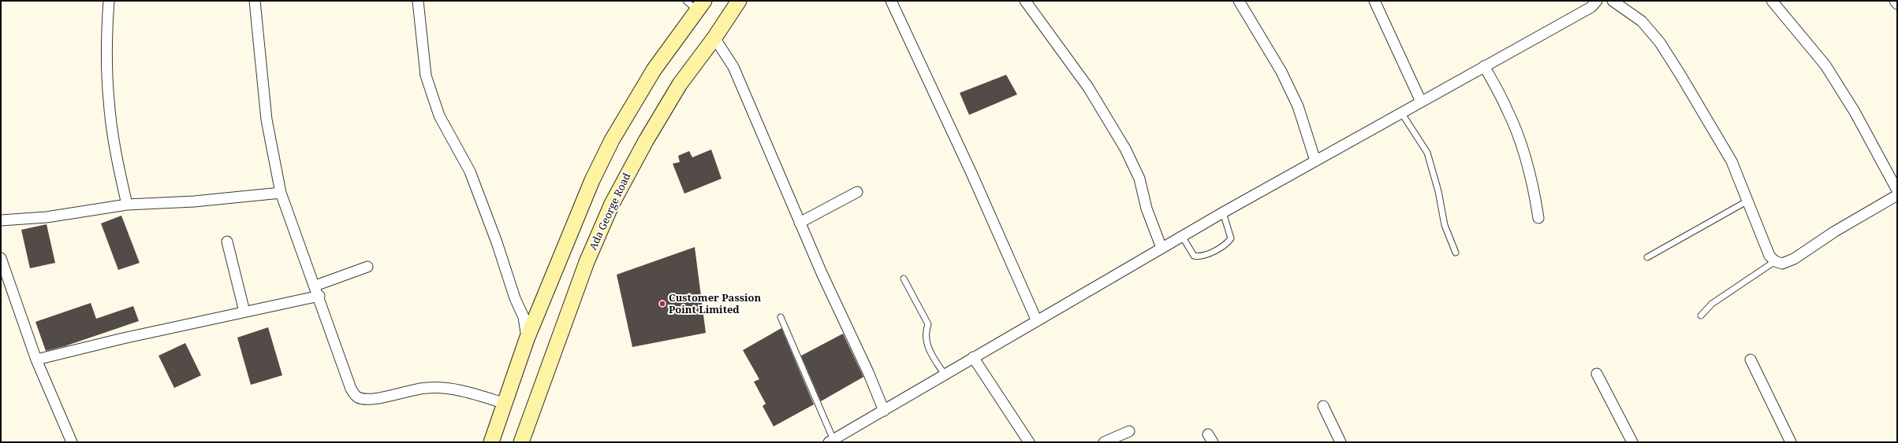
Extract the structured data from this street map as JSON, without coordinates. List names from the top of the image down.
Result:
{
  "streets": {
    "main road": ["Ada George Road"]
  },
  "places": ["Customer Passion Point Limited"]
}
